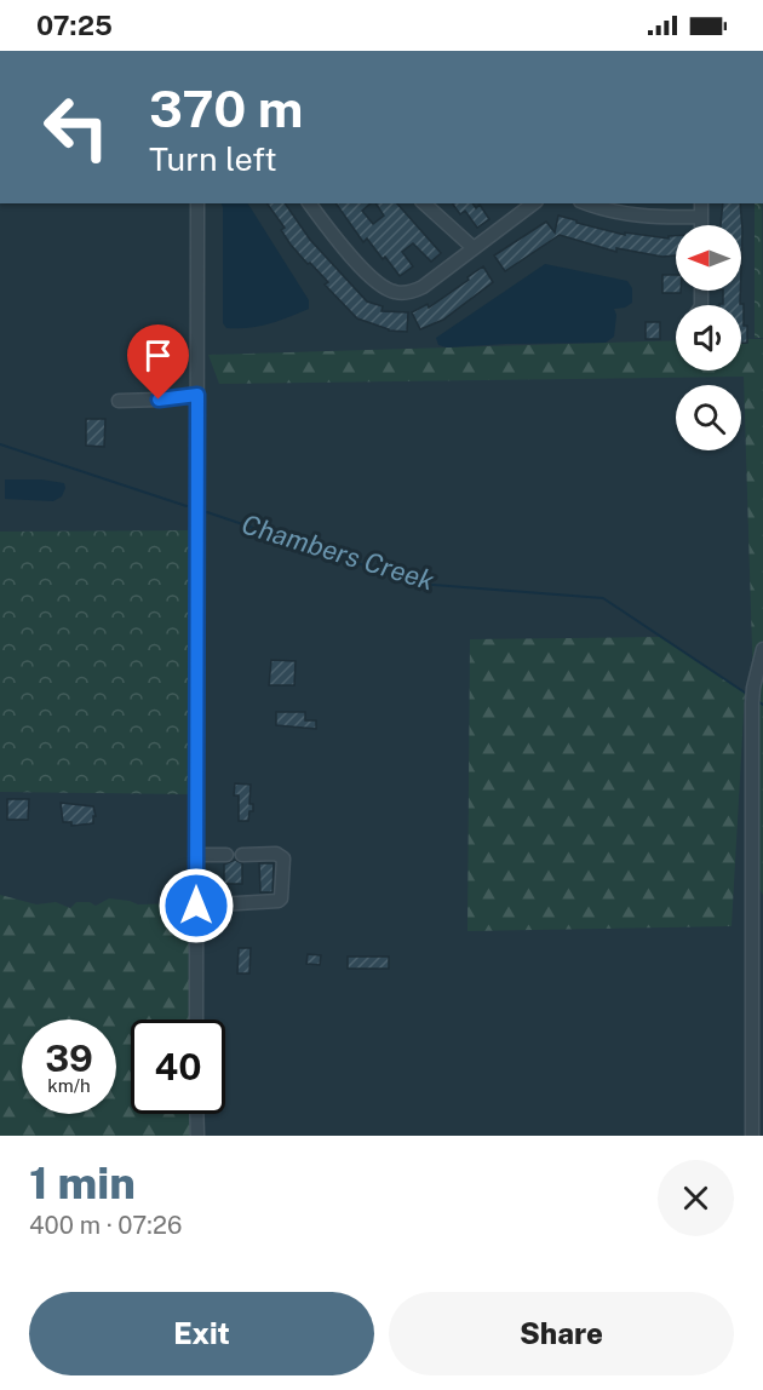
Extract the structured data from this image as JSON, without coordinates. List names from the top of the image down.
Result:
{
  "water": ["Chambers Creek"],
  "north": "left",
  "page": {
    "status": "07:25",
    "turn": ["370 m", "Turn left"],
    "speed": "39 km/h",
    "limit": "40",
    "heading": ["1 min", "400 m · 07:26"],
    "buttons": ["Exit", "Share"]
  }
}
